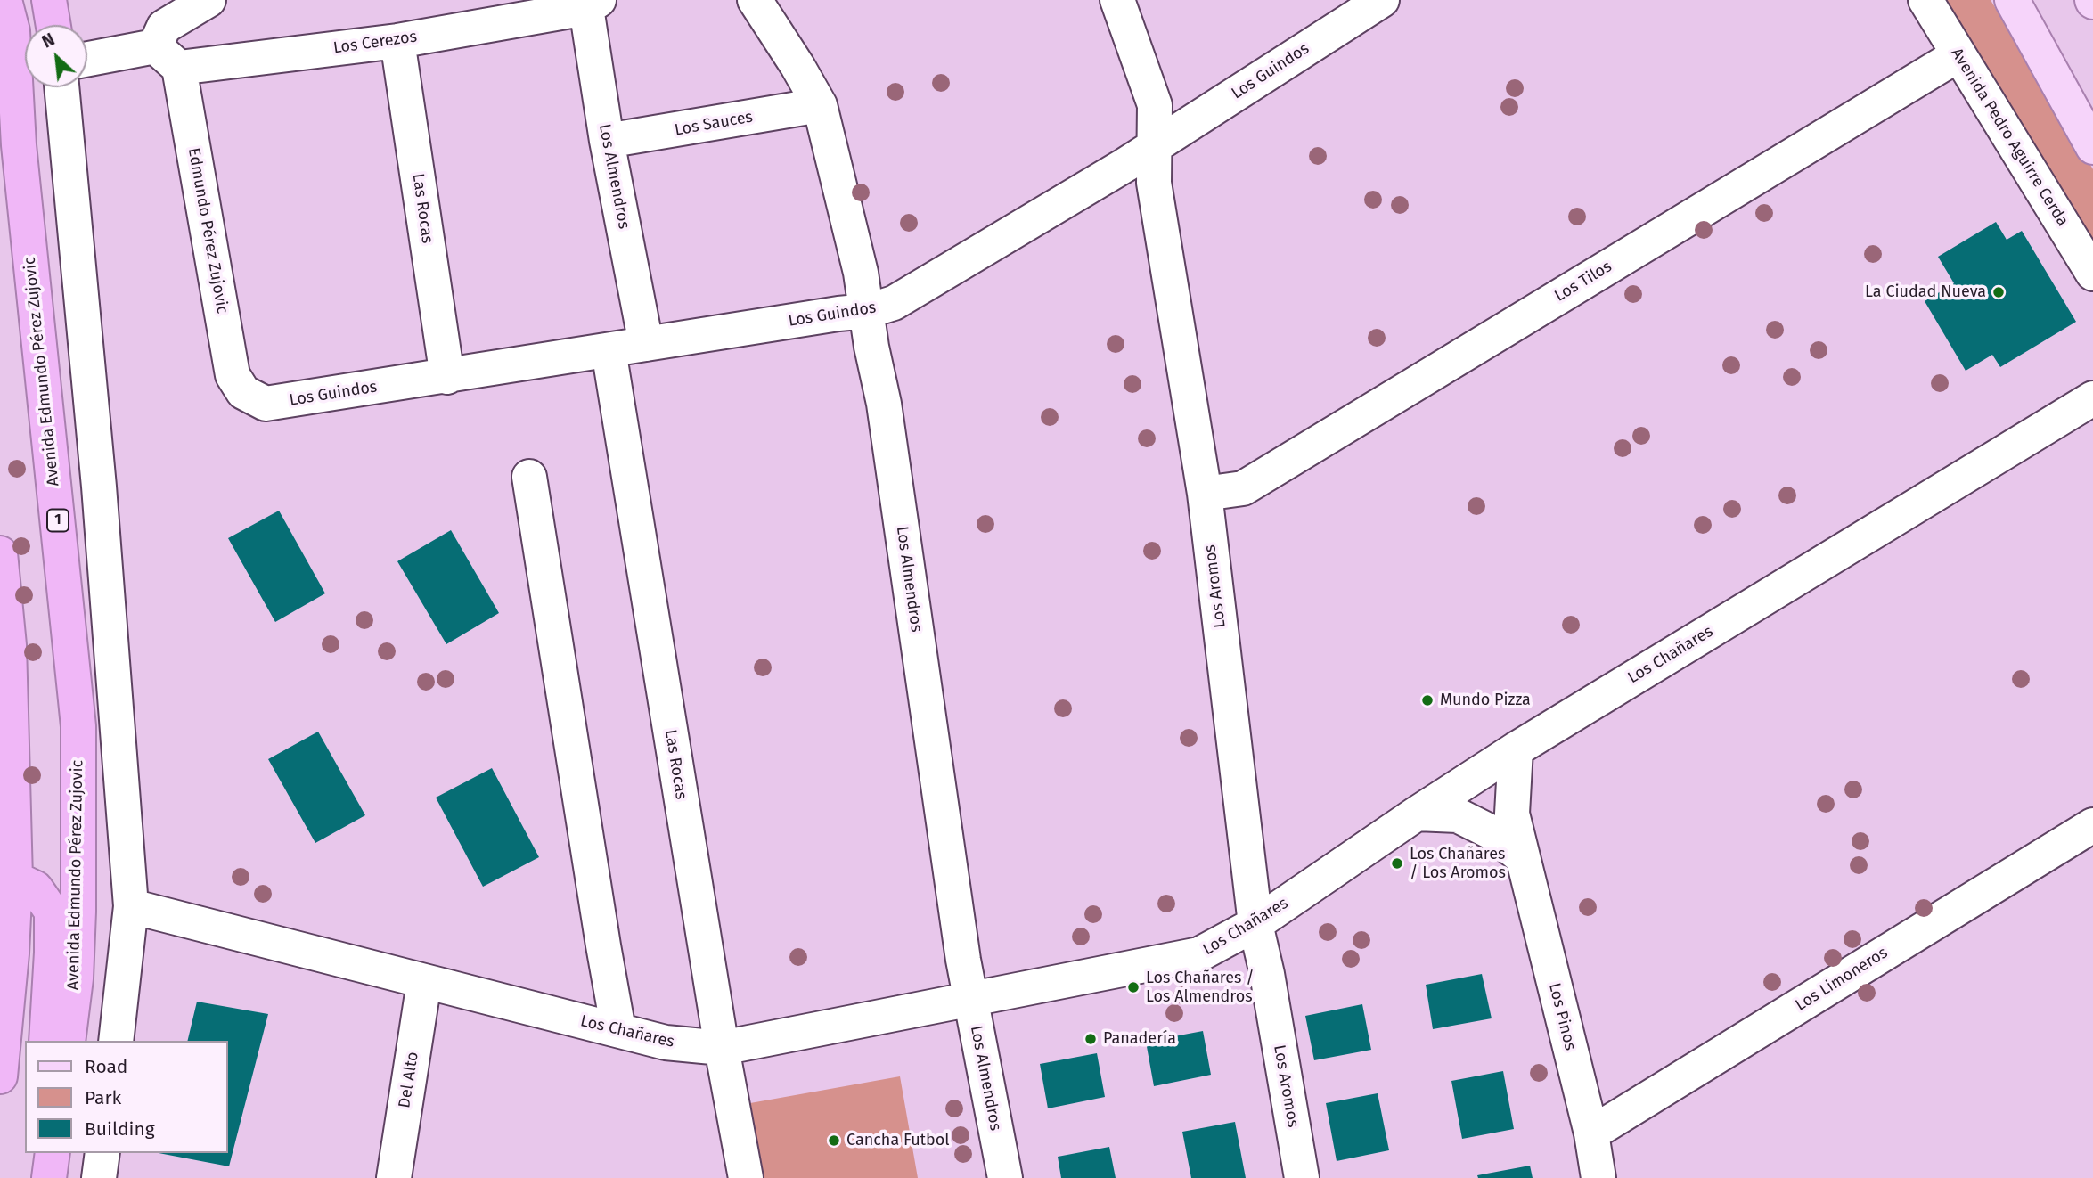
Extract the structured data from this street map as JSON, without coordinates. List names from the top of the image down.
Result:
{
  "streets": {
    "highway": ["Avenida Edmundo Pérez Zujovic", "1"],
    "street": [
      "Los Cerezos",
      "Los Guindos",
      "Los Sauces",
      "Avenida Pedro Aguirre Cerda",
      "Los Almendros",
      "Las Rocas",
      "Edmundo Pérez Zujovic",
      "Los Tilos",
      "Los Aromos",
      "Los Chañares",
      "Los Limoneros",
      "Los Pinos",
      "Del Alto"
    ]
  },
  "crossings": [
    ["Los Cerezos", "Los Almendros"],
    ["Los Cerezos", "Las Rocas"],
    ["Los Cerezos", "Edmundo Pérez Zujovic"],
    ["Los Guindos", "Los Almendros"],
    ["Los Guindos", "Las Rocas"],
    ["Los Guindos", "Edmundo Pérez Zujovic"],
    ["Los Guindos", "Los Aromos"],
    ["Los Sauces", "Los Almendros"],
    ["Avenida Pedro Aguirre Cerda", "Los Tilos"],
    ["Los Almendros", "Los Chañares"],
    ["Las Rocas", "Los Chañares"],
    ["Los Tilos", "Los Aromos"],
    ["Los Aromos", "Los Chañares"],
    ["Los Chañares", "Los Pinos"],
    ["Los Chañares", "Del Alto"],
    ["Los Limoneros", "Los Pinos"]
  ],
  "places": [
    "La Ciudad Nueva",
    "Mundo Pizza",
    "Los Chañares / Los Aromos",
    "Los Chañares / Los Almendros",
    "Panadería",
    "Cancha Futbol"
  ],
  "legend": ["Road", "Park", "Building"],
  "north": "top left"
}
